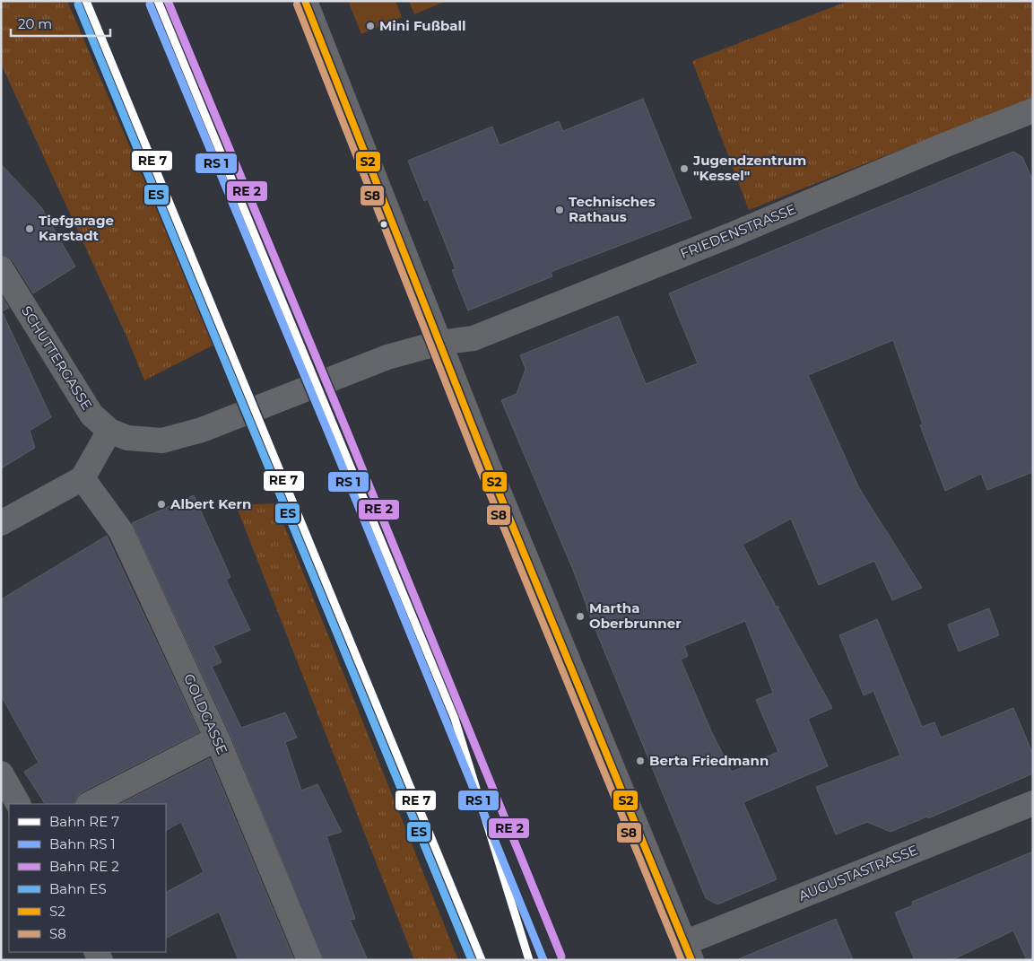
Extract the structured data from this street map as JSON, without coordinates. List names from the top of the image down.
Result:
{
  "streets": {
    "street": [
      "FRIEDENSTRASSE",
      "SCHUTTERGASSE",
      "GOLDGASSE",
      "AUGUSTASTRASSE"
    ]
  },
  "crossings": [
    ["FRIEDENSTRASSE", "SCHUTTERGASSE"]
  ],
  "places": [
    "Mini Fußball",
    "Jugendzentrum \"Kessel\"",
    "Technisches Rathaus",
    "Tiefgarage Karstadt",
    "Albert Kern",
    "Martha Oberbrunner",
    "Berta Friedmann"
  ],
  "lines": ["transit line S2", "rail line ES", "transit line S8"],
  "legend": [
    "Bahn RE 7",
    "Bahn RS 1",
    "Bahn RE 2",
    "Bahn ES",
    "S2",
    "S8"
  ],
  "scale_bar": "20 m"
}
